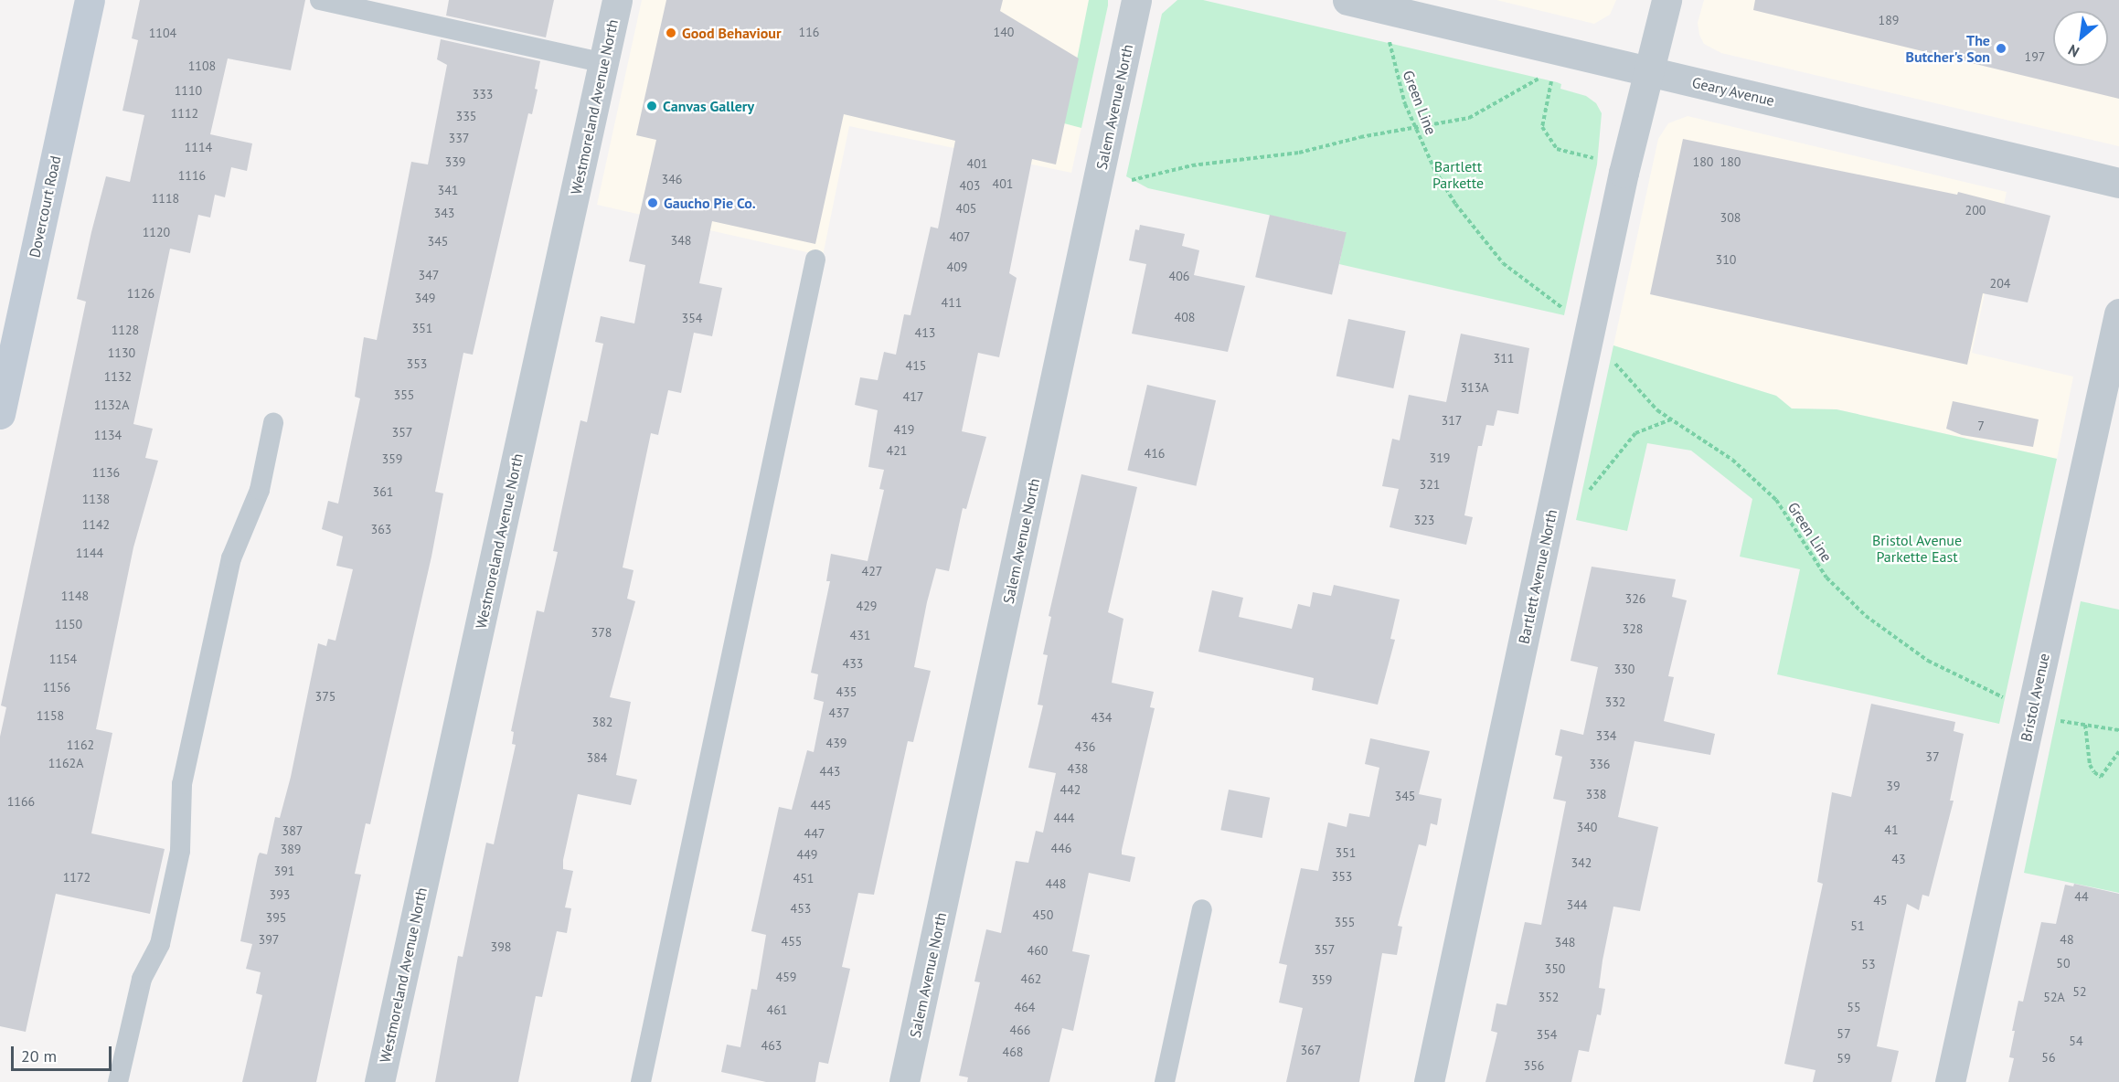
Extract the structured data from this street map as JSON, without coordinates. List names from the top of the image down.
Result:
{
  "streets": {
    "street": [
      "Geary Avenue",
      "Westmoreland Avenue North",
      "Salem Avenue North",
      "Dovercourt Road",
      "Bartlett Avenue North",
      "Bristol Avenue"
    ],
    "path": ["Green Line"]
  },
  "crossings": [
    ["Geary Avenue", "Bartlett Avenue North"],
    ["Green Line", "Bartlett Avenue North"]
  ],
  "parks": ["Bartlett Parkette", "Bristol Avenue Parkette East"],
  "places": [
    "Good Behaviour",
    "The Butcher's Son",
    "Canvas Gallery",
    "Gaucho Pie Co."
  ],
  "house_numbers": [
    "189",
    "116",
    "140",
    "1104",
    "197",
    "1108",
    "1110",
    "333",
    "1112",
    "335",
    "337",
    "1114",
    "339",
    "180",
    "180",
    "401",
    "1116",
    "346",
    "401",
    "403",
    "341",
    "1118",
    "405",
    "200",
    "343",
    "308",
    "1120",
    "407",
    "348",
    "345",
    "310",
    "409",
    "347",
    "406",
    "204",
    "1126",
    "349",
    "411",
    "408",
    "354",
    "351",
    "1128",
    "413",
    "1130",
    "311",
    "353",
    "415",
    "1132",
    "313A",
    "355",
    "417",
    "1132A",
    "317",
    "7",
    "419",
    "357",
    "1134",
    "421",
    "416",
    "319",
    "359",
    "1136",
    "321",
    "361",
    "1138",
    "323",
    "1142",
    "363",
    "1144",
    "427",
    "1148",
    "326",
    "429",
    "1150",
    "328",
    "378",
    "431",
    "1154",
    "433",
    "330",
    "1156",
    "435",
    "375",
    "332",
    "437",
    "1158",
    "434",
    "382",
    "334",
    "439",
    "1162",
    "436",
    "37",
    "384",
    "1162A",
    "336",
    "438",
    "443",
    "39",
    "442",
    "338",
    "345",
    "1166",
    "445",
    "444",
    "340",
    "41",
    "387",
    "447",
    "446",
    "389",
    "351",
    "449",
    "43",
    "342",
    "391",
    "353",
    "1172",
    "451",
    "448",
    "393",
    "44",
    "45",
    "344",
    "453",
    "450",
    "395",
    "355",
    "51",
    "397",
    "48",
    "455",
    "348",
    "398",
    "357",
    "460",
    "50",
    "53",
    "350",
    "459",
    "462",
    "359",
    "52",
    "352",
    "52A",
    "464",
    "55",
    "461",
    "466",
    "57",
    "354",
    "54",
    "463",
    "367",
    "468",
    "56",
    "59",
    "356"
  ],
  "scale_bar": "20 m",
  "north": "bottom left"
}
